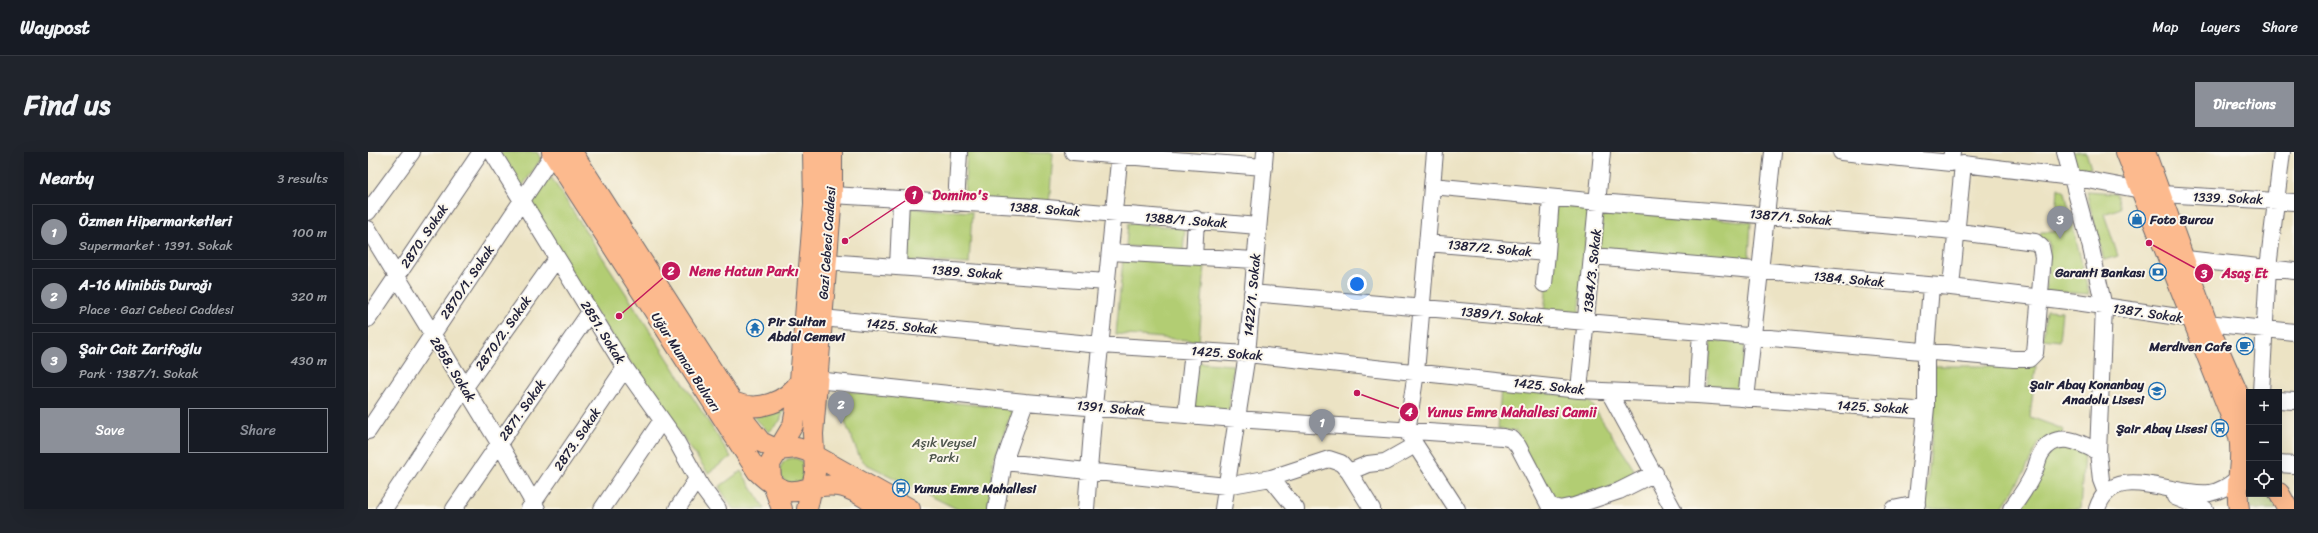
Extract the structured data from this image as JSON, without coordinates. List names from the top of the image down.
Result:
{
  "streets": {
    "main road": ["Gazi Cebeci Caddesi", "Uğur Mumcu Bulvarı"],
    "street": [
      "1339. Sokak",
      "1388. Sokak",
      "1387/1. Sokak",
      "1388/1 .Sokak",
      "2870. Sokak",
      "1387/2. Sokak",
      "1384/3. Sokak",
      "1389. Sokak",
      "1384. Sokak",
      "2870/1. Sokak",
      "1422/1. Sokak",
      "1387. Sokak",
      "1389/1. Sokak",
      "1425. Sokak",
      "2851. Sokak",
      "2870/2. Sokak",
      "2858. Sokak",
      "1391. Sokak",
      "2871. Sokak",
      "2873. Sokak"
    ]
  },
  "crossings": [
    ["1388. Sokak", "1388/1 .Sokak"],
    ["1388. Sokak", "Gazi Cebeci Caddesi"],
    ["1387/1. Sokak", "1387/2. Sokak"],
    ["1387/1. Sokak", "1384/3. Sokak"],
    ["1387/1. Sokak", "1384. Sokak"],
    ["1387/1. Sokak", "1389/1. Sokak"],
    ["1388/1 .Sokak", "1422/1. Sokak"],
    ["2870. Sokak", "2858. Sokak"],
    ["Gazi Cebeci Caddesi", "1389. Sokak"],
    ["Gazi Cebeci Caddesi", "1425. Sokak"],
    ["Gazi Cebeci Caddesi", "Uğur Mumcu Bulvarı"],
    ["Gazi Cebeci Caddesi", "1391. Sokak"],
    ["1384/3. Sokak", "1384. Sokak"],
    ["1384/3. Sokak", "1389/1. Sokak"],
    ["1384/3. Sokak", "1425. Sokak"],
    ["1384. Sokak", "1387. Sokak"],
    ["1384. Sokak", "1425. Sokak"],
    ["2870/1. Sokak", "2851. Sokak"],
    ["2870/1. Sokak", "Uğur Mumcu Bulvarı"],
    ["2870/1. Sokak", "2858. Sokak"],
    ["1422/1. Sokak", "1389/1. Sokak"],
    ["1422/1. Sokak", "1425. Sokak"],
    ["1422/1. Sokak", "1391. Sokak"],
    ["1389/1. Sokak", "1425. Sokak"],
    ["2851. Sokak", "2870/2. Sokak"],
    ["2851. Sokak", "2871. Sokak"],
    ["2851. Sokak", "2873. Sokak"],
    ["2870/2. Sokak", "2858. Sokak"],
    ["2858. Sokak", "2871. Sokak"],
    ["2858. Sokak", "2873. Sokak"]
  ],
  "parks": ["Aşık Veysel Parkı"],
  "places": {
    "shop": ["Foto Burcu"],
    "other": [
      "Domino's",
      "Asaş Et",
      "Nene Hatun Parkı",
      "Yunus Emre Mahallesi Camii"
    ],
    "bank": ["Garanti Bankası"],
    "temple": ["Pir Sultan Abdal Cemevi"],
    "cafe": ["Merdiven Cafe"],
    "school or university": ["Şair Abay Konanbay Anadolu Lisesi"],
    "bus stop": ["Şair Abay Lisesi", "Yunus Emre Mahallesi"]
  },
  "page": {
    "header": "Waypost",
    "nav": ["Map", "Layers", "Share"],
    "title": "Find us",
    "buttons": [
      "Directions",
      ["Save", "Share"]
    ],
    "heading": ["Nearby", "3 results"],
    "list": [
      {
        "mark": "1",
        "name": "Özmen Hipermarketleri",
        "note": "Supermarket · 1391. Sokak",
        "value": "100 m"
      },
      {
        "mark": "2",
        "name": "A-16 Minibüs Durağı",
        "note": "Place · Gazi Cebeci Caddesi",
        "value": "320 m"
      },
      {
        "mark": "3",
        "name": "Şair Cait Zarifoğlu",
        "note": "Park · 1387/1. Sokak",
        "value": "430 m"
      }
    ],
    "pins": ["3", "2", "1"],
    "map_buttons": ["+", "−"]
  }
}
